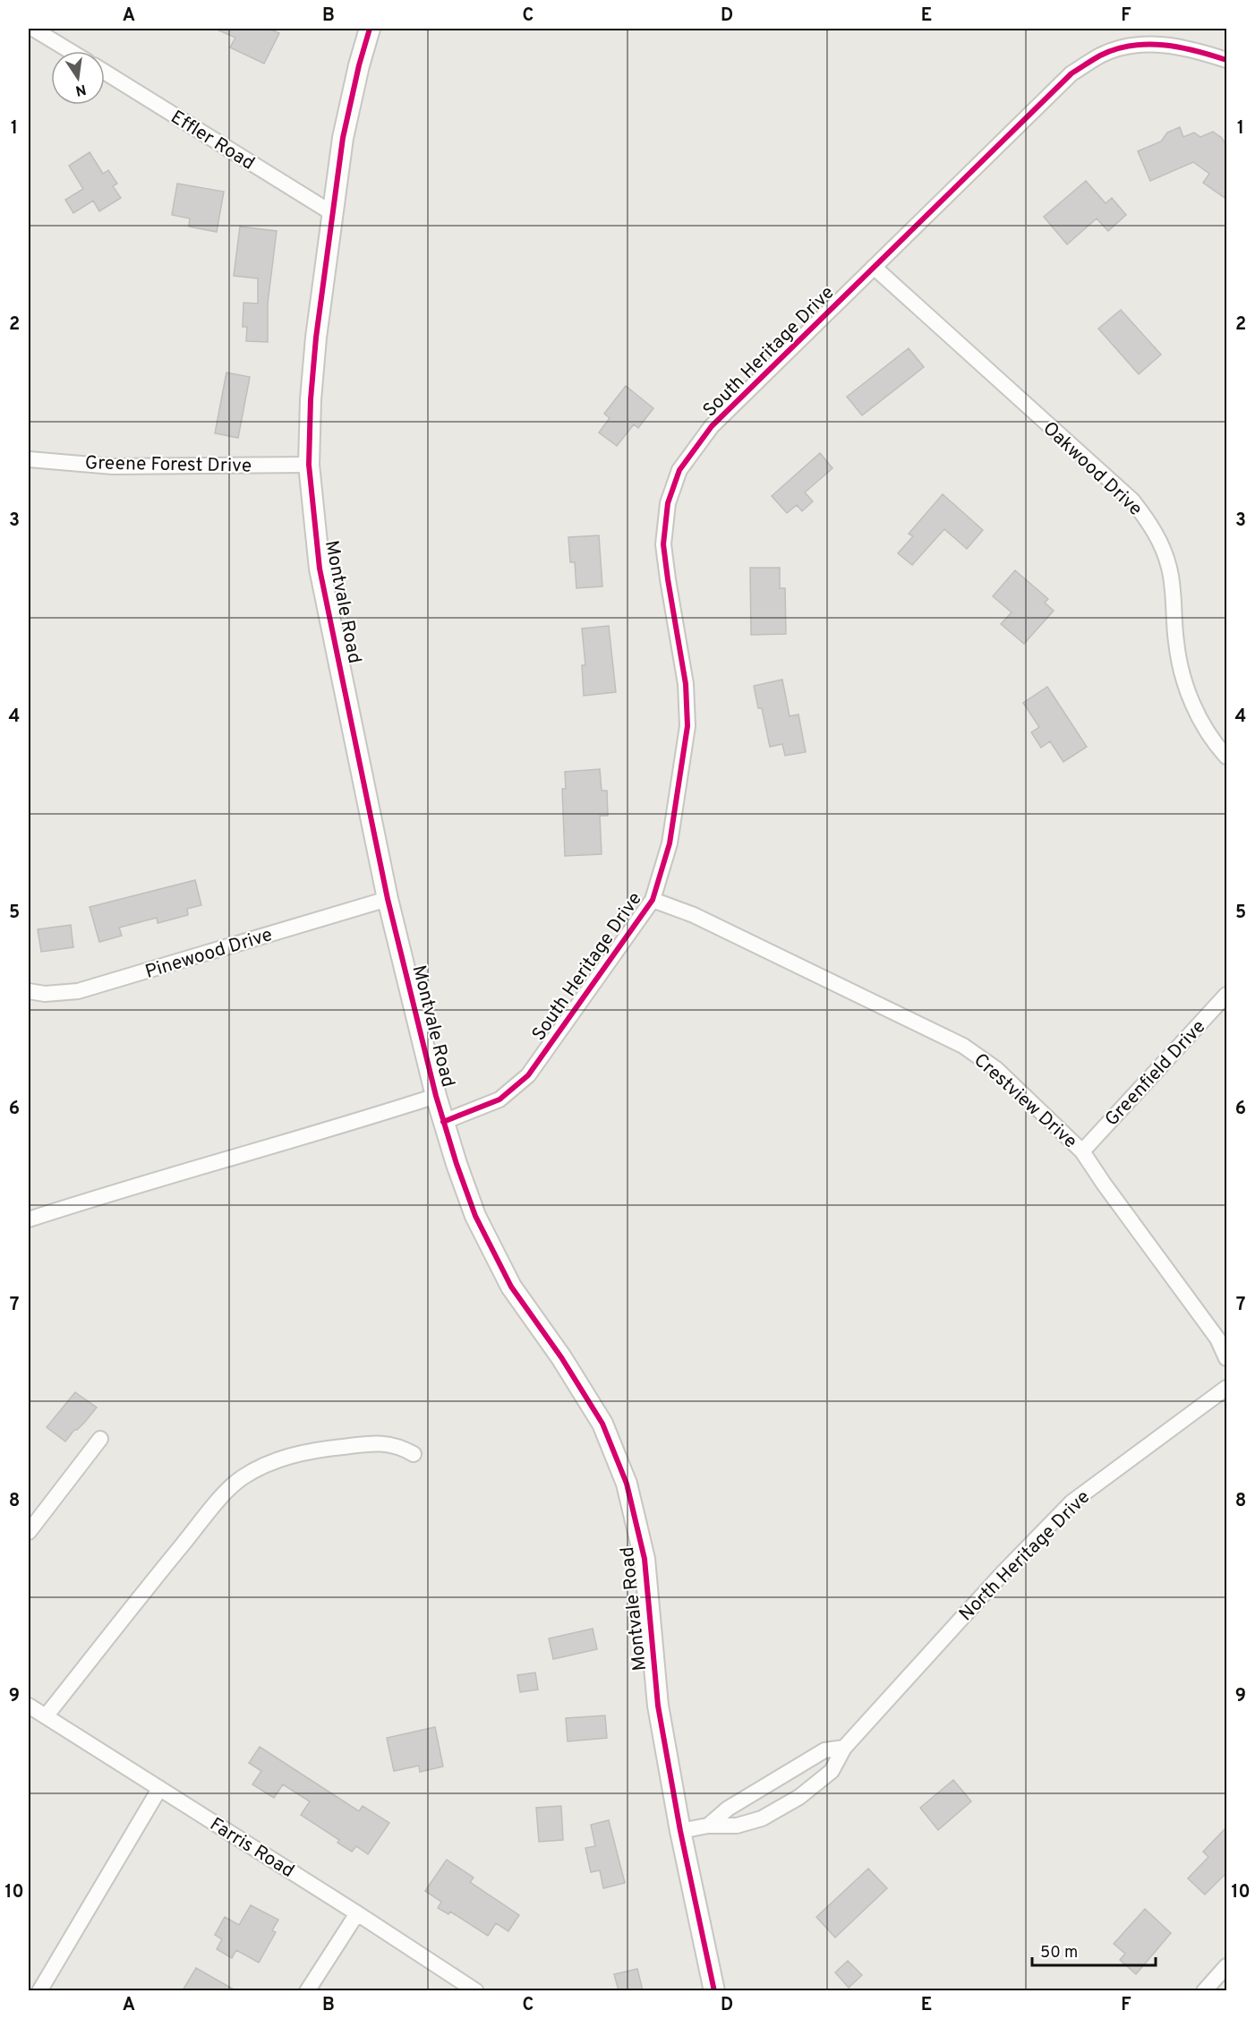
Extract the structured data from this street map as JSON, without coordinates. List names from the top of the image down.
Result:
{
  "streets": {
    "main road": ["Montvale Road"],
    "street": [
      "Effler Road",
      "South Heritage Drive",
      "Greene Forest Drive",
      "Oakwood Drive",
      "Pinewood Drive",
      "Greenfield Drive",
      "Crestview Drive",
      "North Heritage Drive",
      "Farris Road"
    ]
  },
  "crossings": [
    ["Effler Road", "Montvale Road"],
    ["South Heritage Drive", "Oakwood Drive"],
    ["South Heritage Drive", "Montvale Road"],
    ["South Heritage Drive", "Crestview Drive"],
    ["Greene Forest Drive", "Montvale Road"],
    ["Montvale Road", "Pinewood Drive"],
    ["Montvale Road", "North Heritage Drive"],
    ["Greenfield Drive", "Crestview Drive"]
  ],
  "scale_bar": "50 m",
  "north": "bottom",
  "grid": {
    "columns": [
      "A",
      "B",
      "C",
      "D",
      "E",
      "F"
    ],
    "rows": [
      "1",
      "2",
      "3",
      "4",
      "5",
      "6",
      "7",
      "8",
      "9",
      "10"
    ]
  }
}
